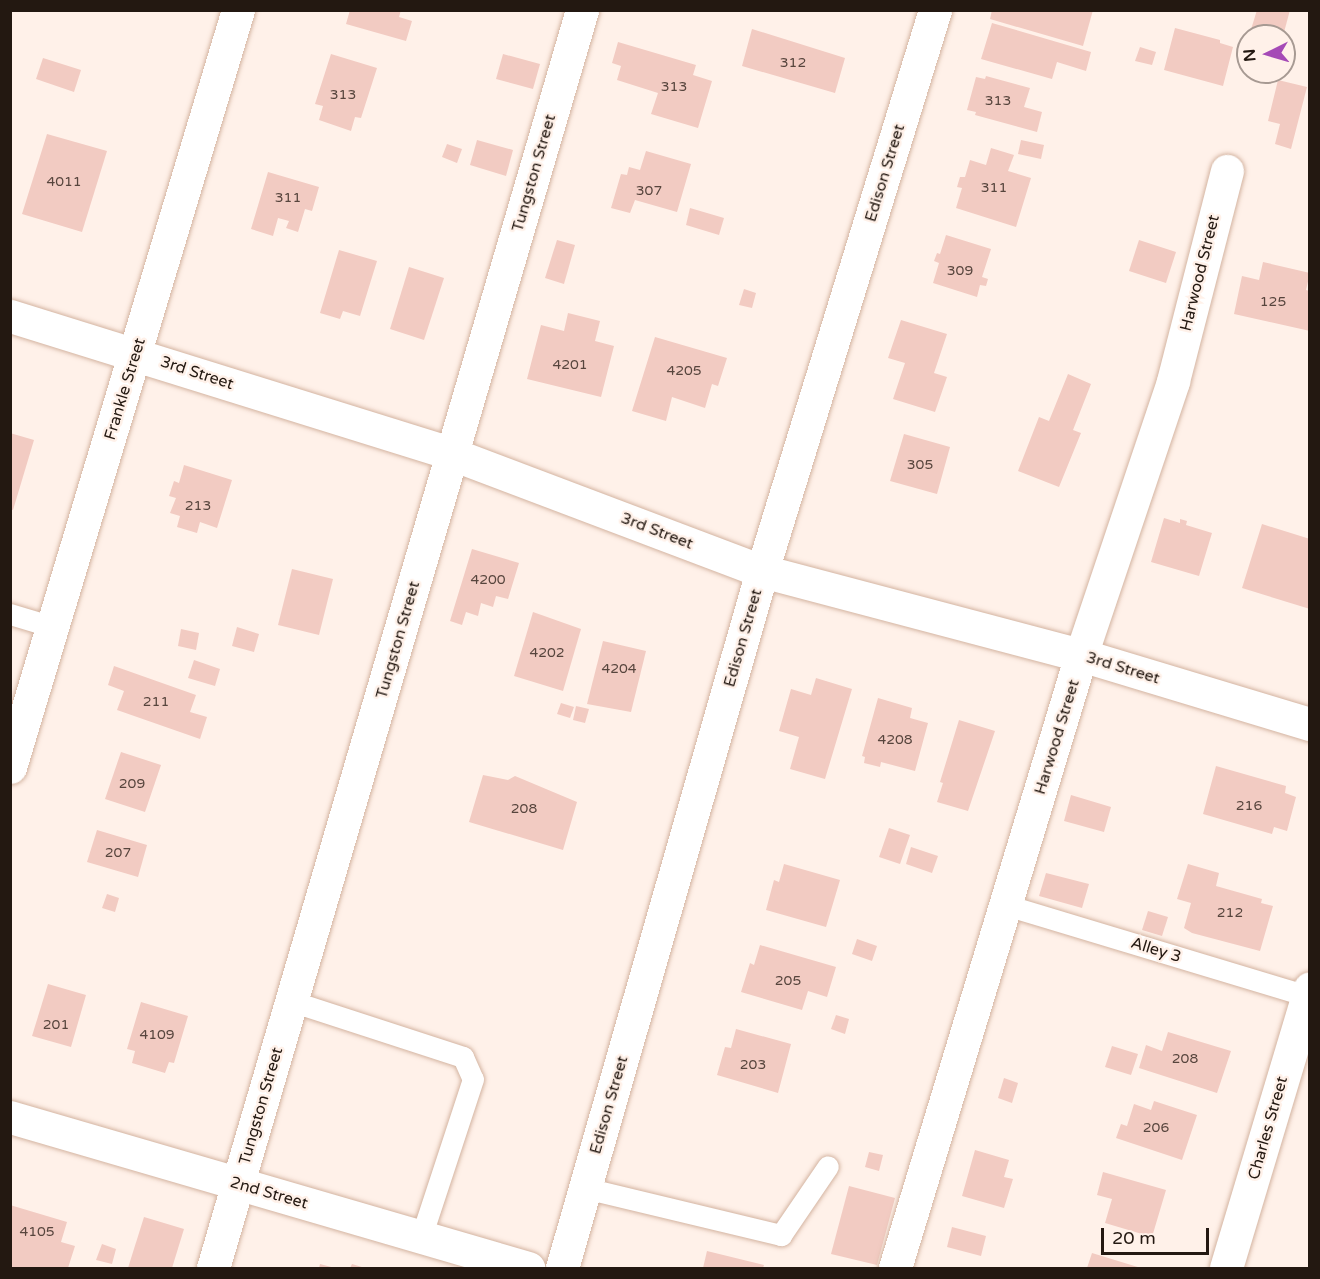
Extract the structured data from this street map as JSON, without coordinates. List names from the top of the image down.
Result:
{
  "streets": {
    "street": [
      "Tungston Street",
      "Edison Street",
      "Harwood Street",
      "3rd Street",
      "Frankle Street",
      "Charles Street",
      "2nd Street"
    ],
    "lane": ["Alley 3"]
  },
  "crossings": [
    ["Tungston Street", "3rd Street"],
    ["Tungston Street", "2nd Street"],
    ["Edison Street", "3rd Street"],
    ["Harwood Street", "3rd Street"],
    ["Harwood Street", "Alley 3"],
    ["3rd Street", "Frankle Street"],
    ["Alley 3", "Charles Street"]
  ],
  "house_numbers": [
    "312",
    "313",
    "313",
    "313",
    "4011",
    "311",
    "307",
    "311",
    "309",
    "125",
    "4201",
    "4205",
    "305",
    "213",
    "4200",
    "4202",
    "4204",
    "211",
    "4208",
    "209",
    "216",
    "208",
    "207",
    "212",
    "205",
    "201",
    "4109",
    "208",
    "203",
    "206",
    "4105"
  ],
  "scale_bar": "20 m",
  "north": "left"
}
